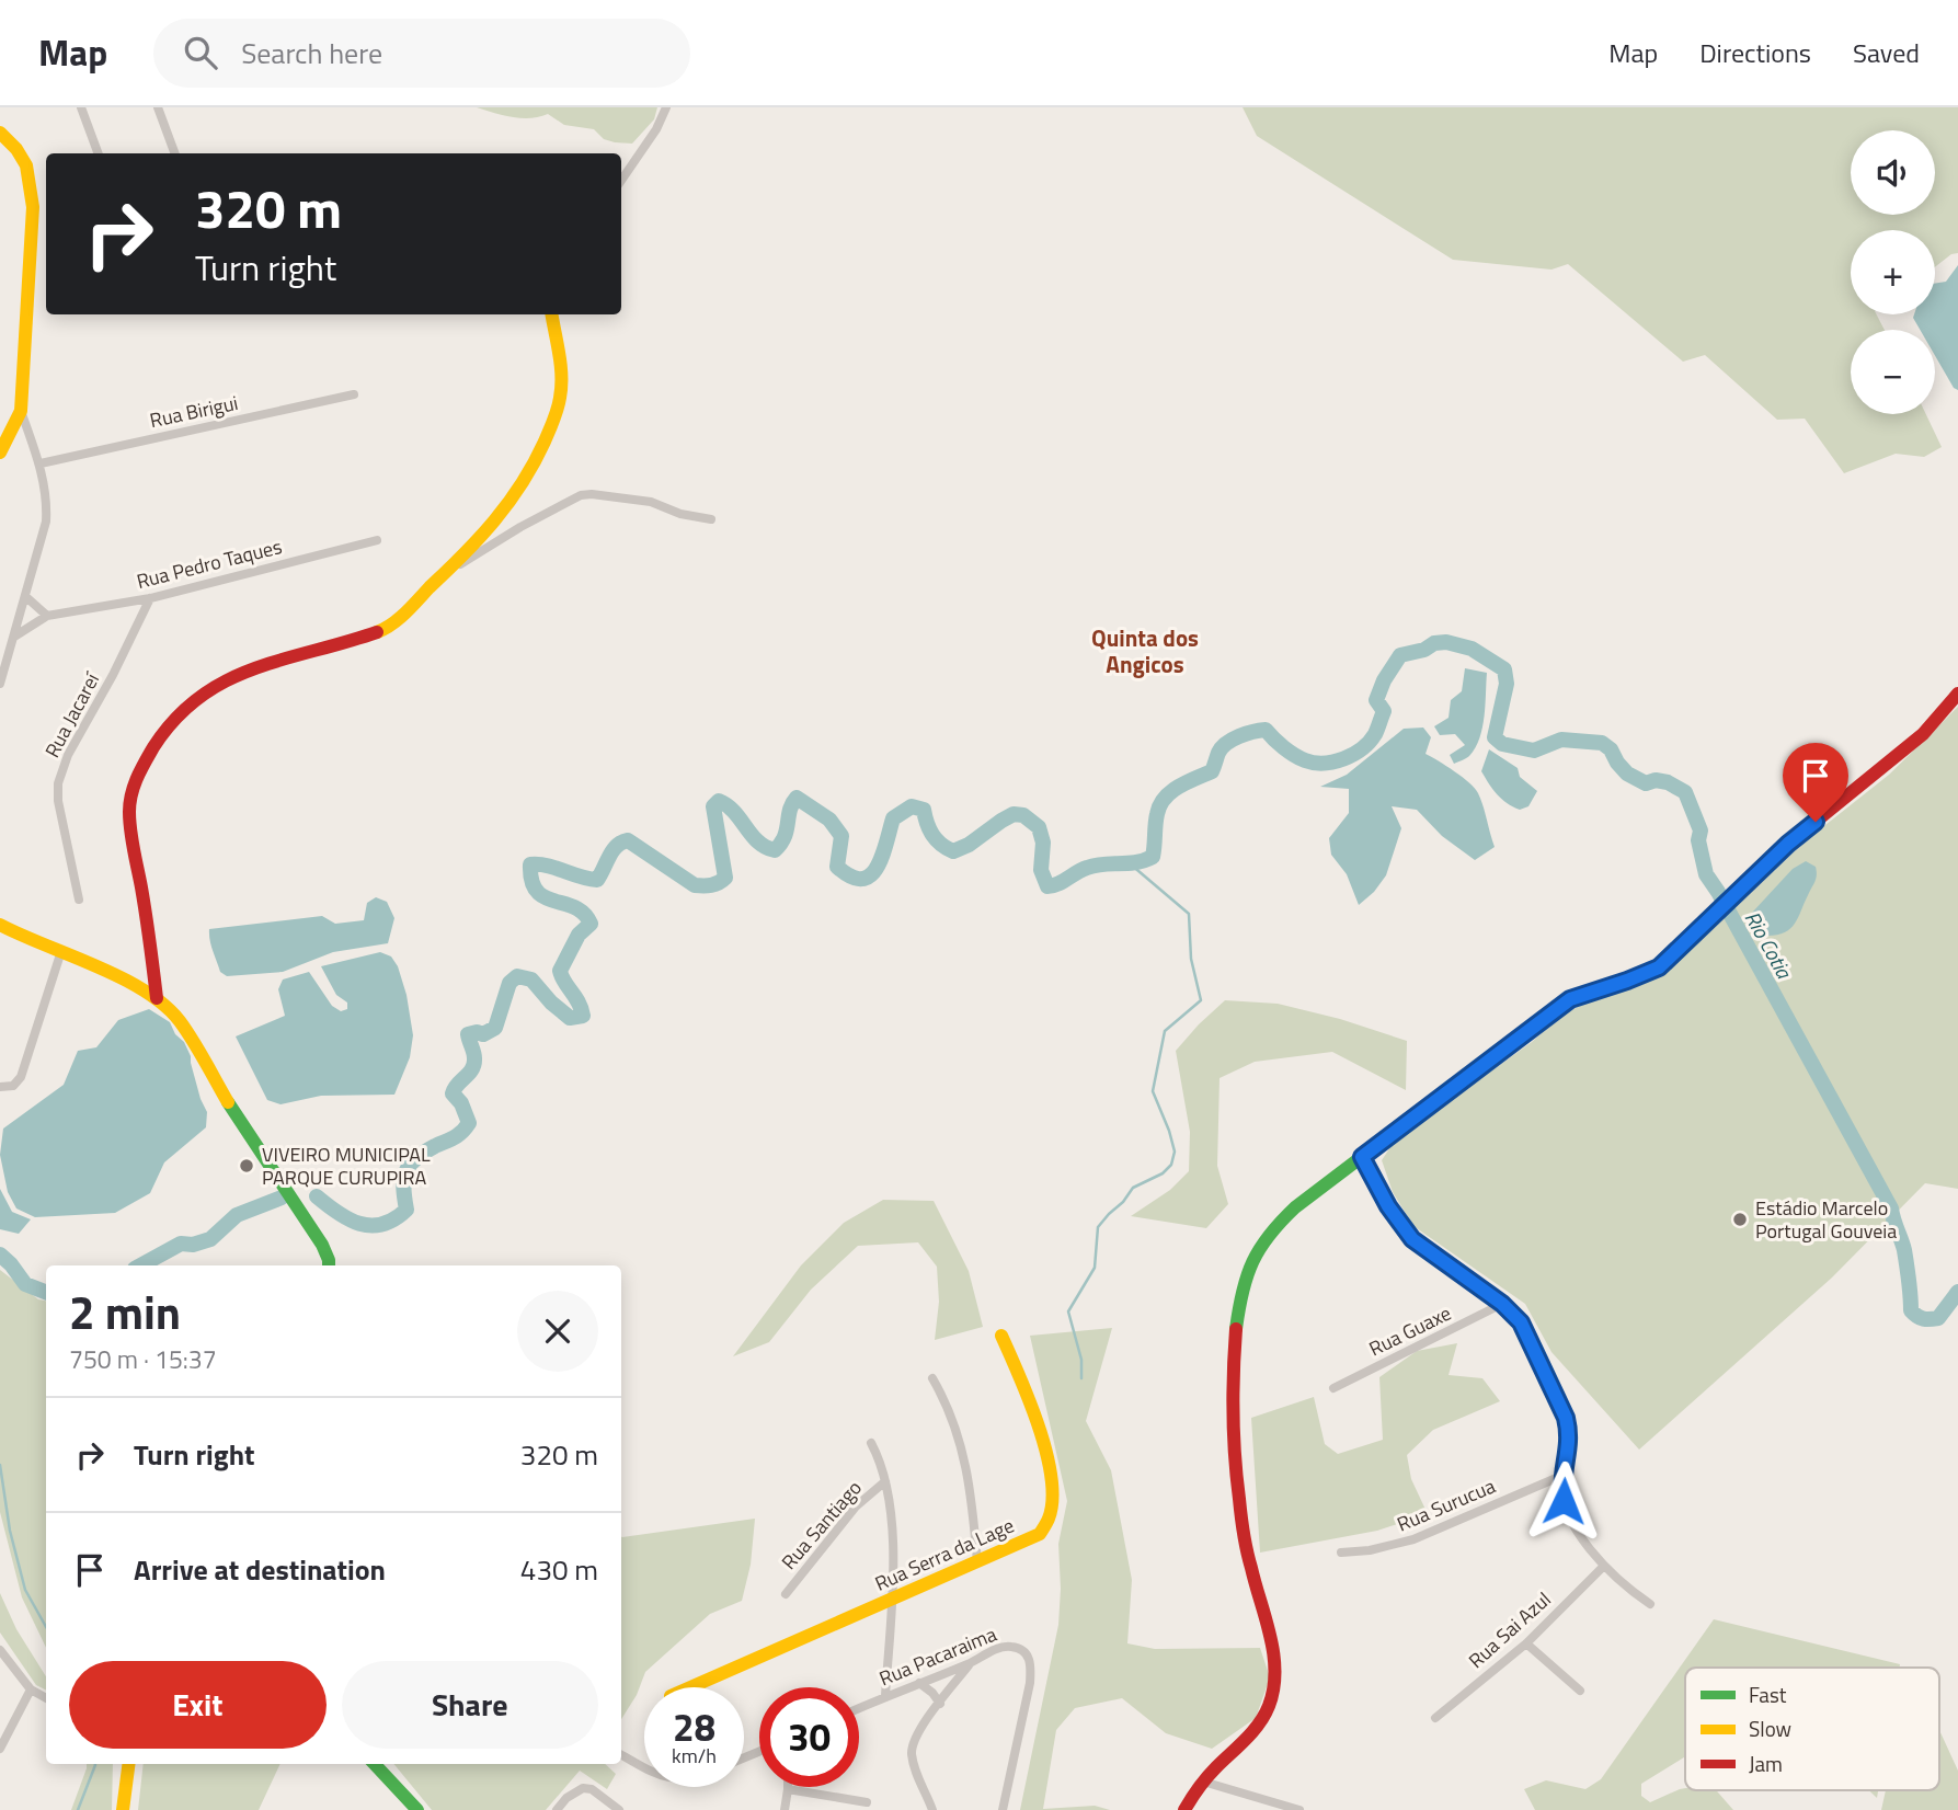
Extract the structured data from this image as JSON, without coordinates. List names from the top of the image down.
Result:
{
  "streets": {
    "street": [
      "Rua Birigui",
      "Rua Pedro Taques",
      "Rua Jacareí",
      "Rua Guaxe",
      "Rua Surucua",
      "Rua Santiago",
      "Rua Serra da Lage",
      "Rua Sai Azul",
      "Rua Pacaraima"
    ]
  },
  "crossings": [
    ["Rua Pedro Taques", "Rua Jacareí"]
  ],
  "districts": ["Quinta dos Angicos"],
  "water": ["Rio Cotia"],
  "places": ["VIVEIRO MUNICIPAL PARQUE CURUPIRA", "Estádio Marcelo Portugal Gouveia"],
  "legend": ["Fast", "Slow", "Jam"],
  "page": {
    "header": "Map",
    "search": "Search here",
    "nav": ["Map", "Directions", "Saved"],
    "map_buttons": ["+", "−"],
    "turn": ["320 m", "Turn right"],
    "heading": ["2 min", "750 m · 15:37"],
    "list": [
      {
        "name": "Turn right",
        "value": "320 m"
      },
      {
        "name": "Arrive at destination",
        "value": "430 m"
      }
    ],
    "buttons": ["Exit", "Share"],
    "speed": "28 km/h",
    "limit": "30"
  }
}
